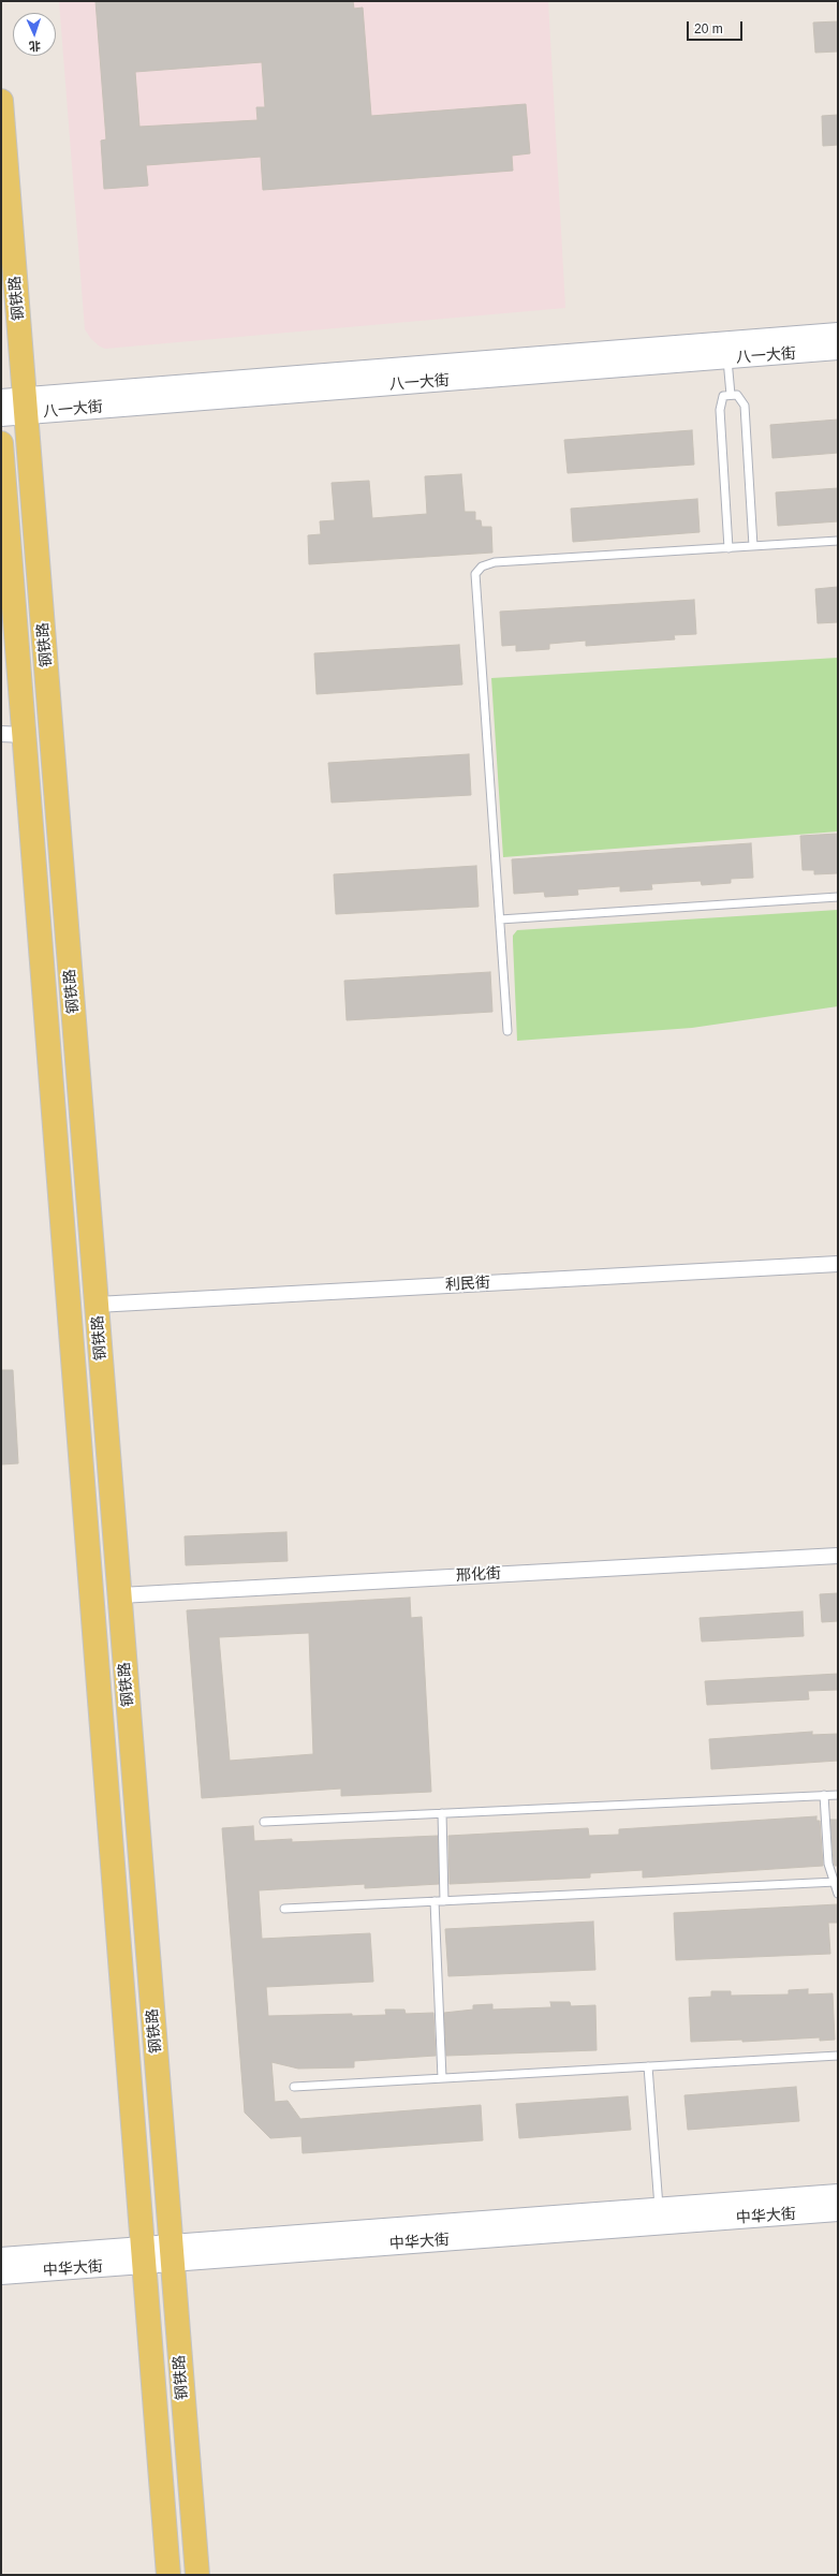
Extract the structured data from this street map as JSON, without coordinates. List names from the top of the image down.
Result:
{
  "streets": {
    "main road": ["钢铁路"],
    "street": [
      "八一大街",
      "利民街",
      "邢化街",
      "中华大街"
    ]
  },
  "crossings": [
    ["钢铁路", "八一大街"],
    ["钢铁路", "利民街"],
    ["钢铁路", "邢化街"],
    ["钢铁路", "中华大街"]
  ],
  "scale_bar": "20 m",
  "north": "bottom"
}
